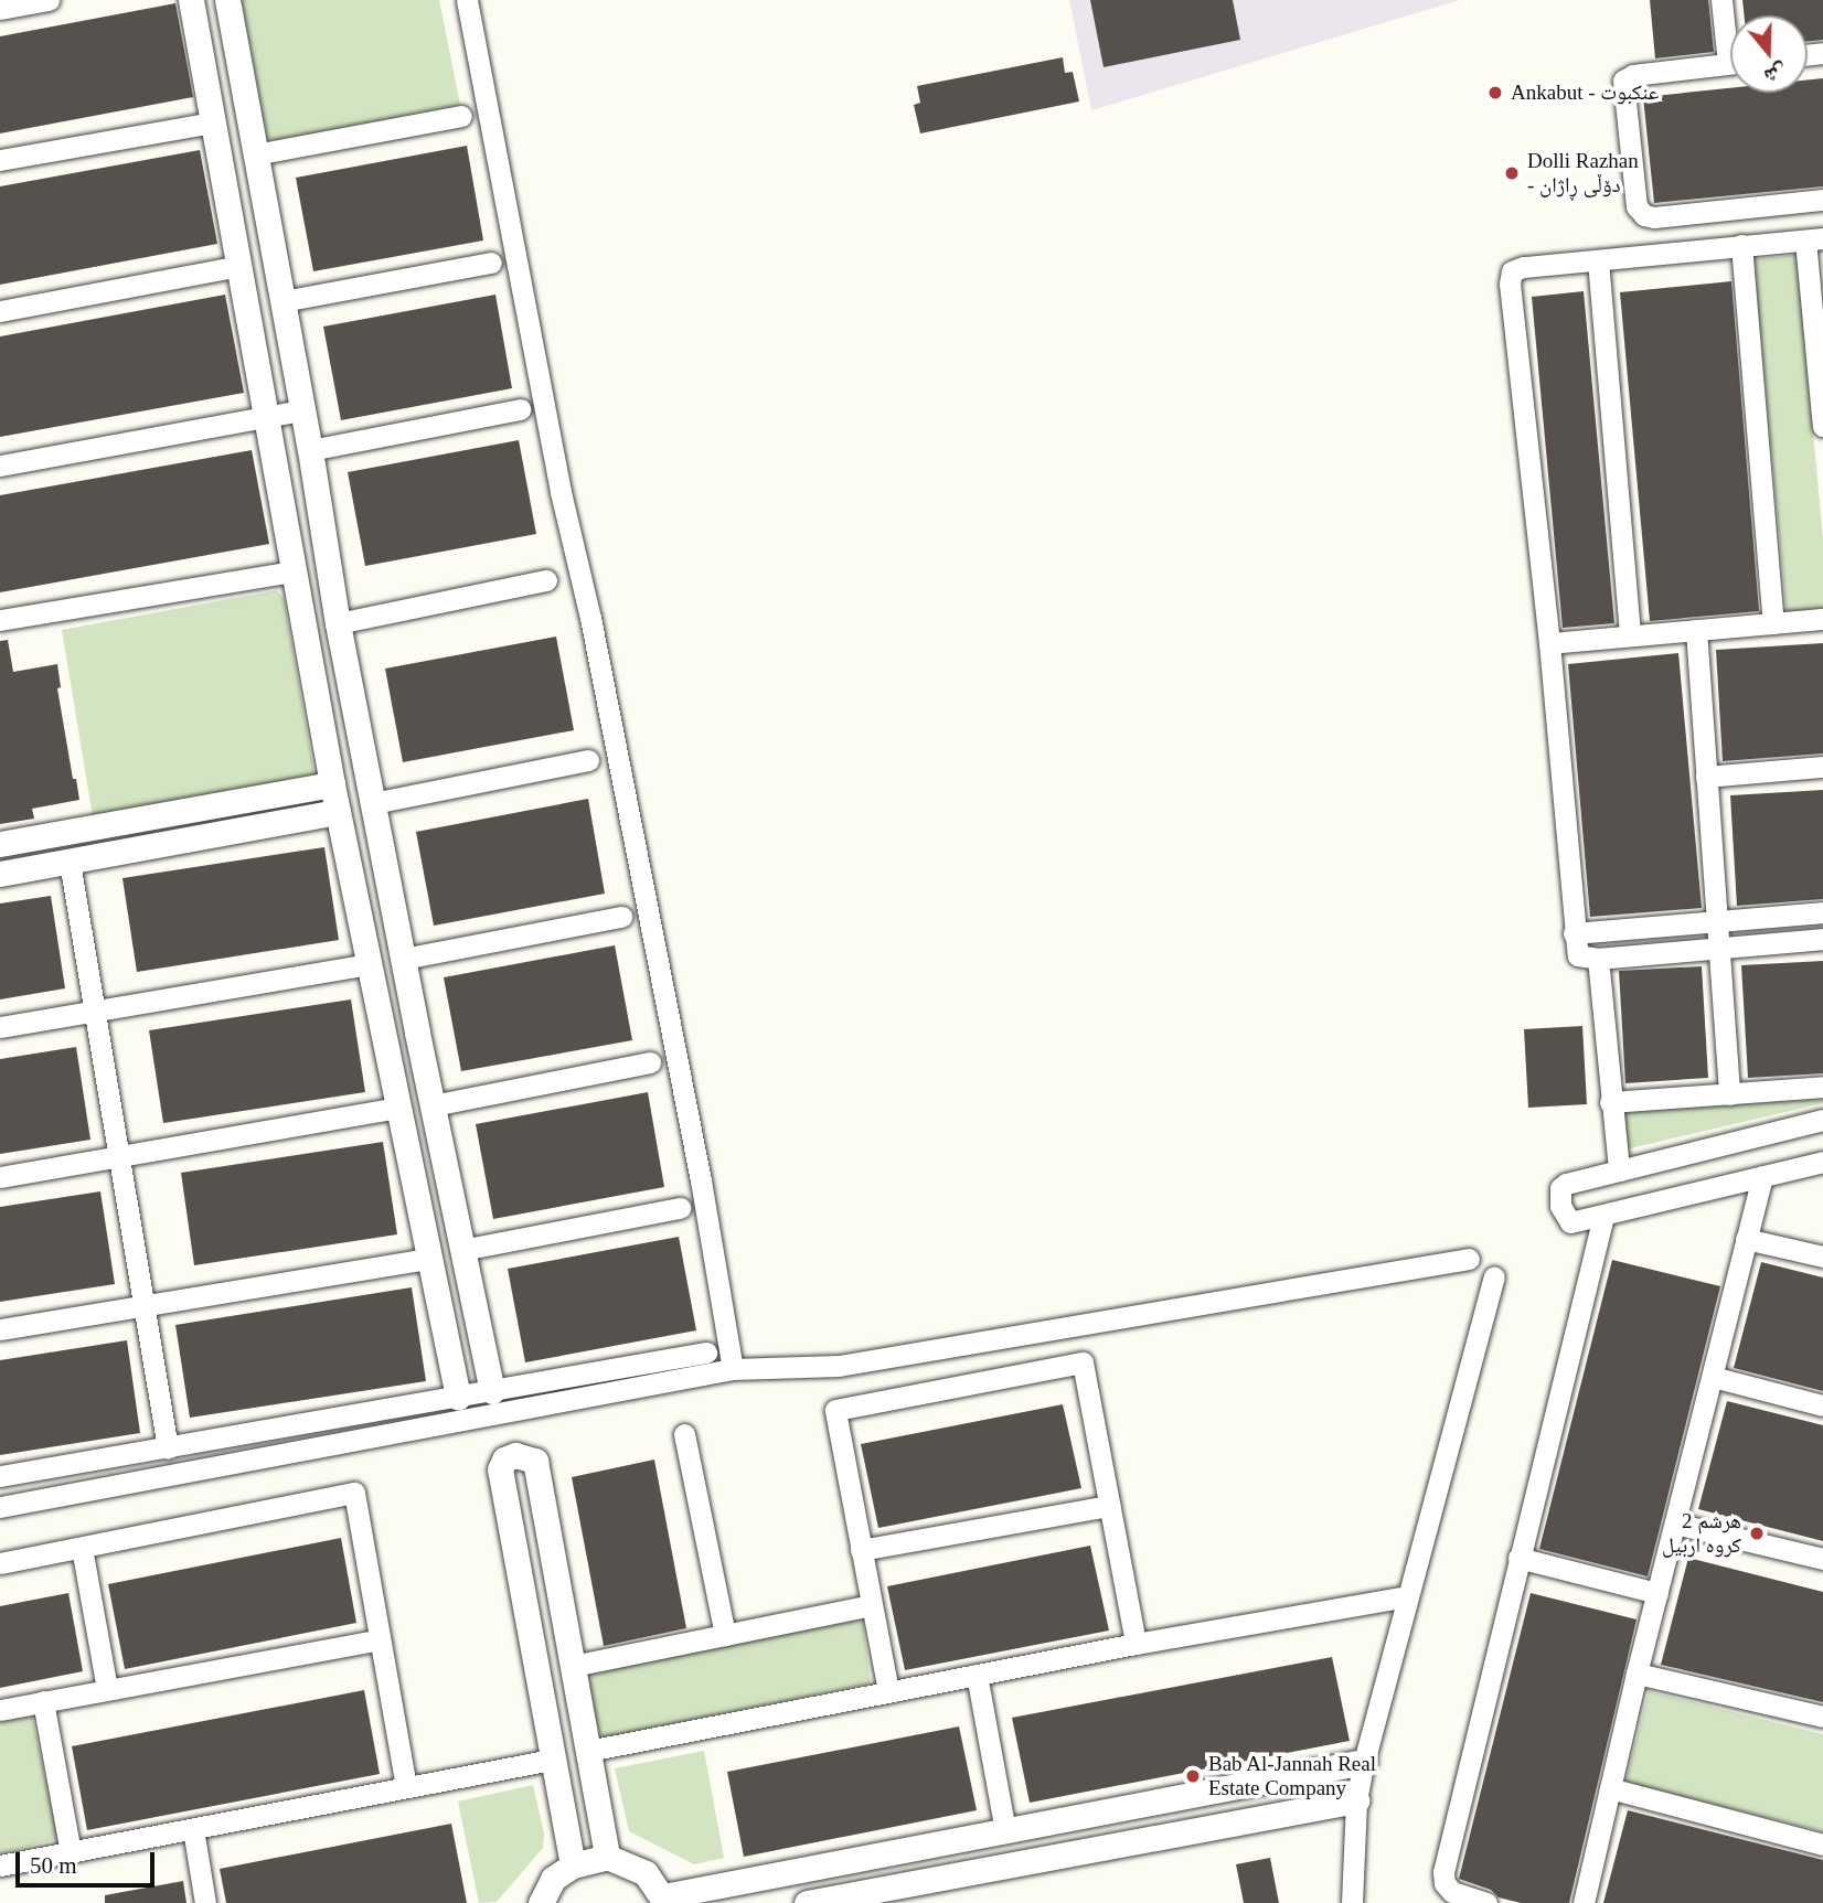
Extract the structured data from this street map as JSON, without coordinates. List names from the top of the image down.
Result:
{
  "places": [
    "Ankabut - عنکبوت",
    "Dolli Razhan - دۆڵی ڕاژان",
    "هرشم 2 كروه اربيل",
    "Bab Al-Jannah Real Estate Company"
  ],
  "scale_bar": "50 m",
  "north": "bottom"
}
